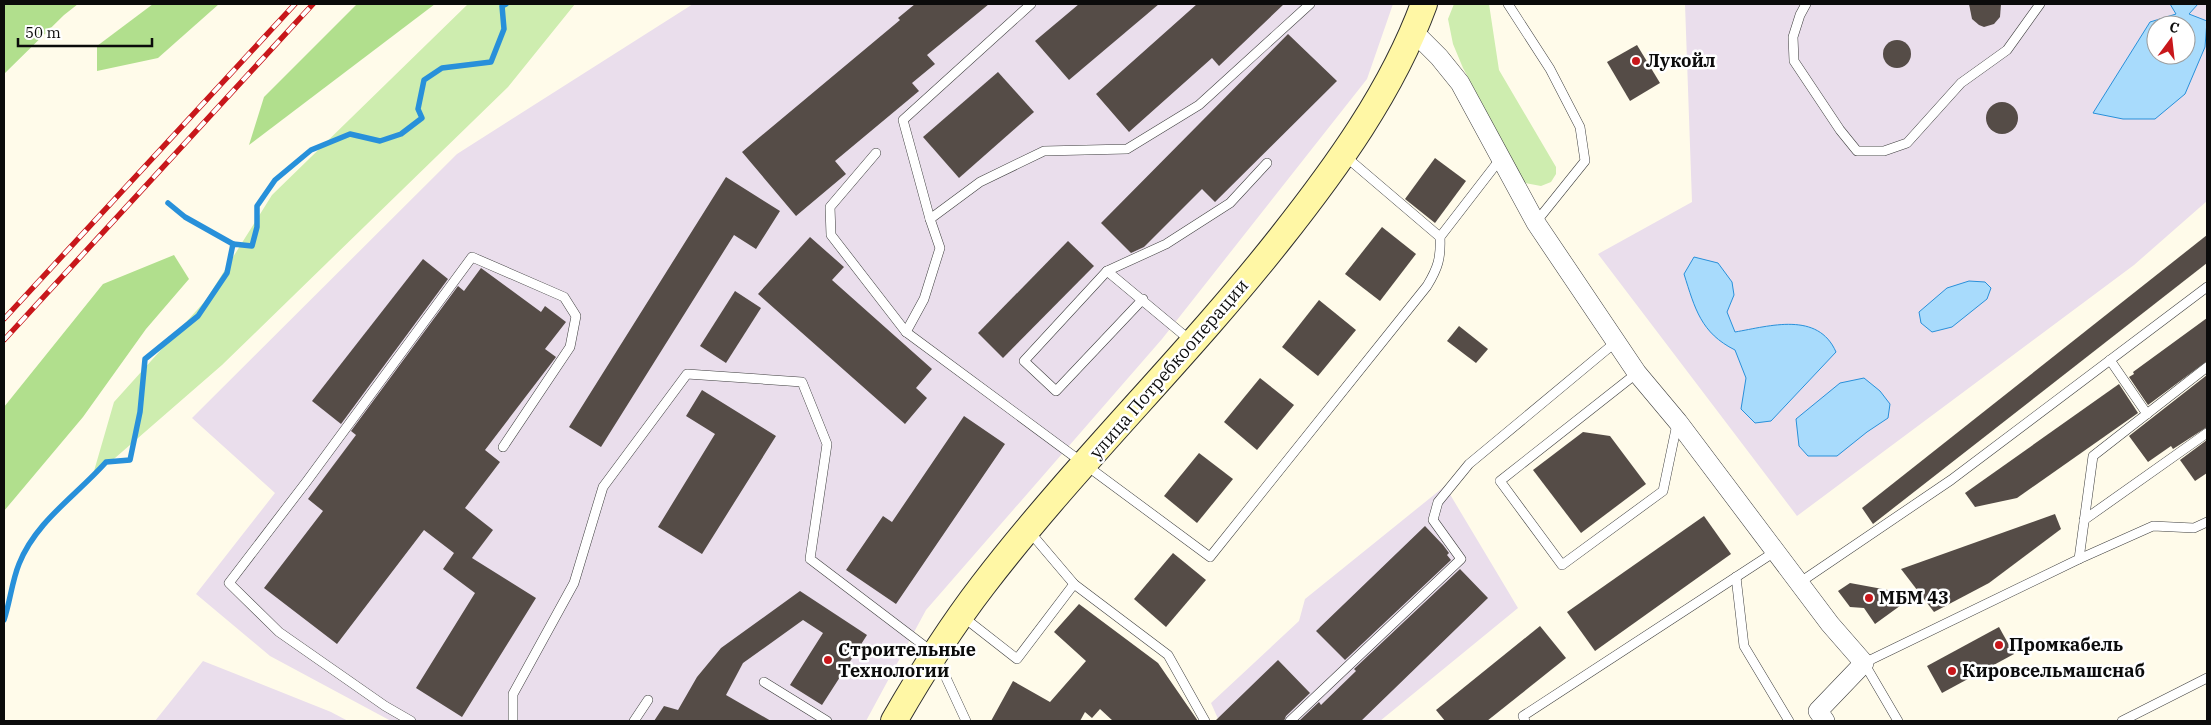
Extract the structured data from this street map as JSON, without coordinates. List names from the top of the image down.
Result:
{
  "streets": {
    "main road": ["улица Потребкооперации"]
  },
  "places": [
    "Лукойл",
    "МБМ 43",
    "Промкабель",
    "Строительные Технологии",
    "Кировсельмашснаб"
  ],
  "scale_bar": "50 m",
  "north": "top"
}
